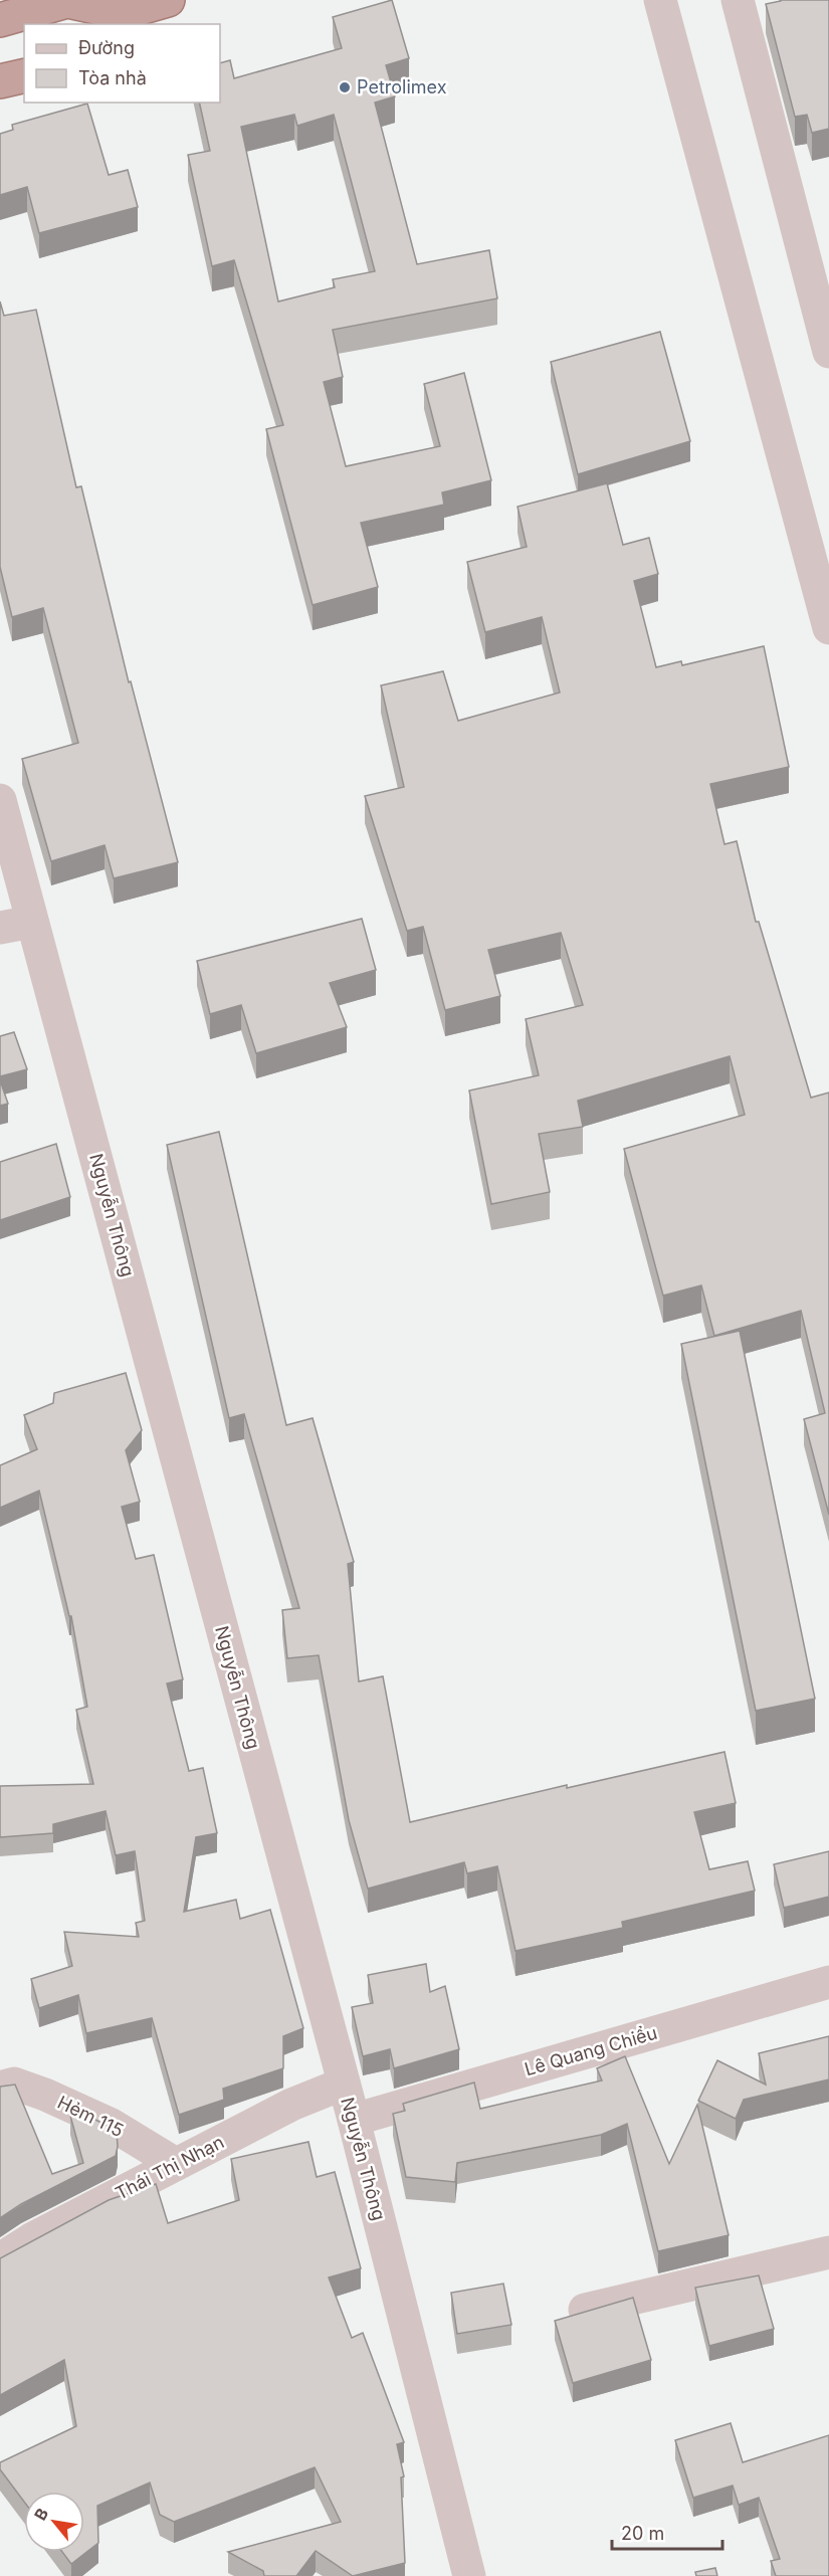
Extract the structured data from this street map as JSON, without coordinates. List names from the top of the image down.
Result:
{
  "streets": {
    "street": [
      "Nguyễn Thông",
      "Lê Quang Chiểu",
      "Hẻm 115",
      "Thái Thị Nhạn"
    ]
  },
  "crossings": [
    ["Nguyễn Thông", "Lê Quang Chiểu"],
    ["Nguyễn Thông", "Thái Thị Nhạn"],
    ["Hẻm 115", "Thái Thị Nhạn"]
  ],
  "places": ["Petrolimex"],
  "legend": ["Đường", "Tòa nhà"],
  "scale_bar": "20 m",
  "north": "top left"
}
